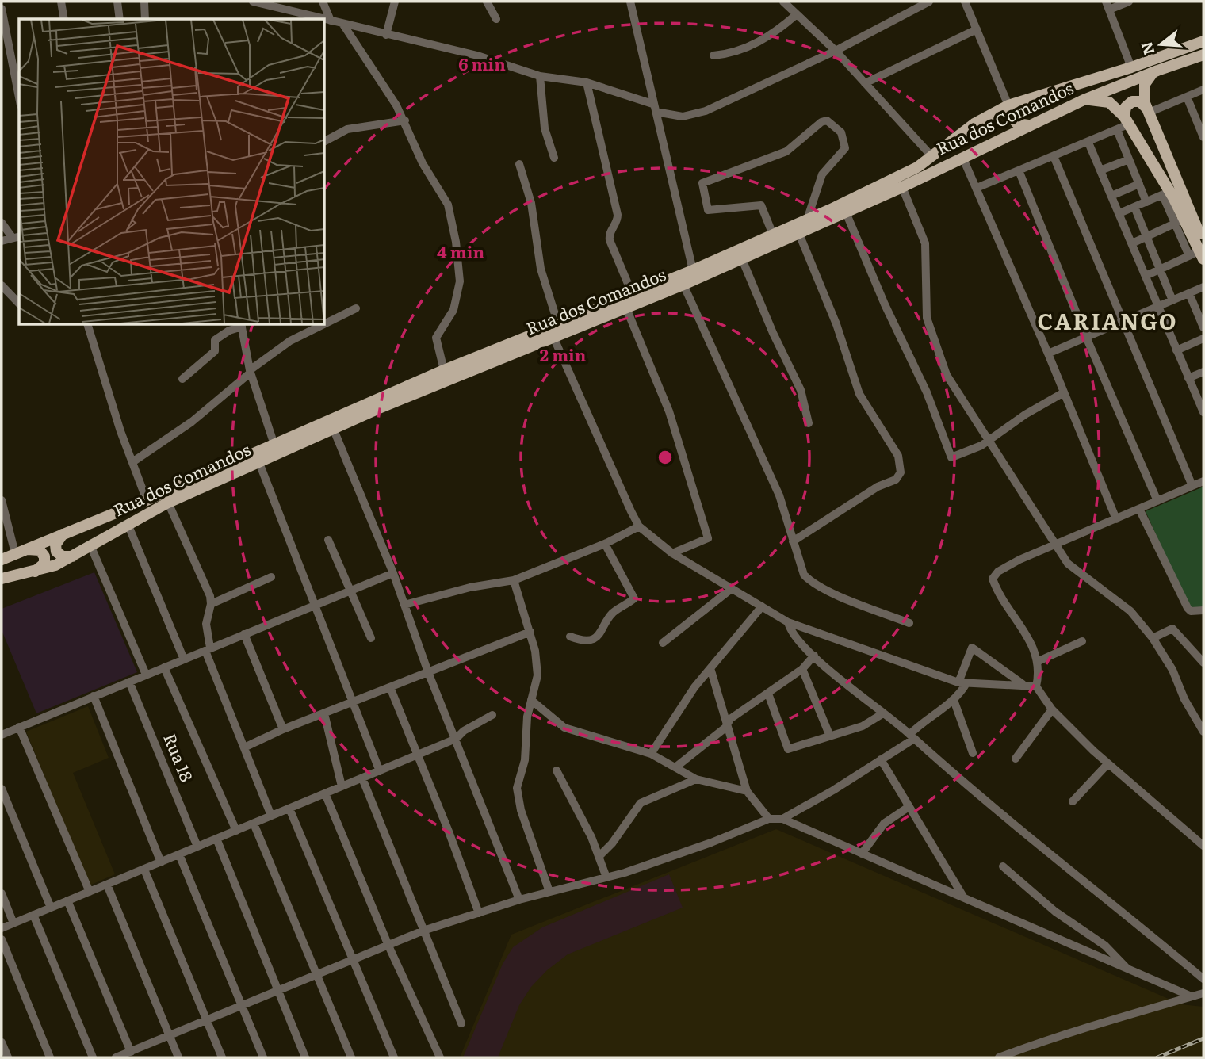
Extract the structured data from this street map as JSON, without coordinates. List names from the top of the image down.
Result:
{
  "streets": {
    "main road": ["Rua dos Comandos"],
    "street": ["Rua 18"]
  },
  "districts": ["CARIANGO"],
  "north": "left",
  "rings": ["6 min", "4 min", "2 min"]
}
